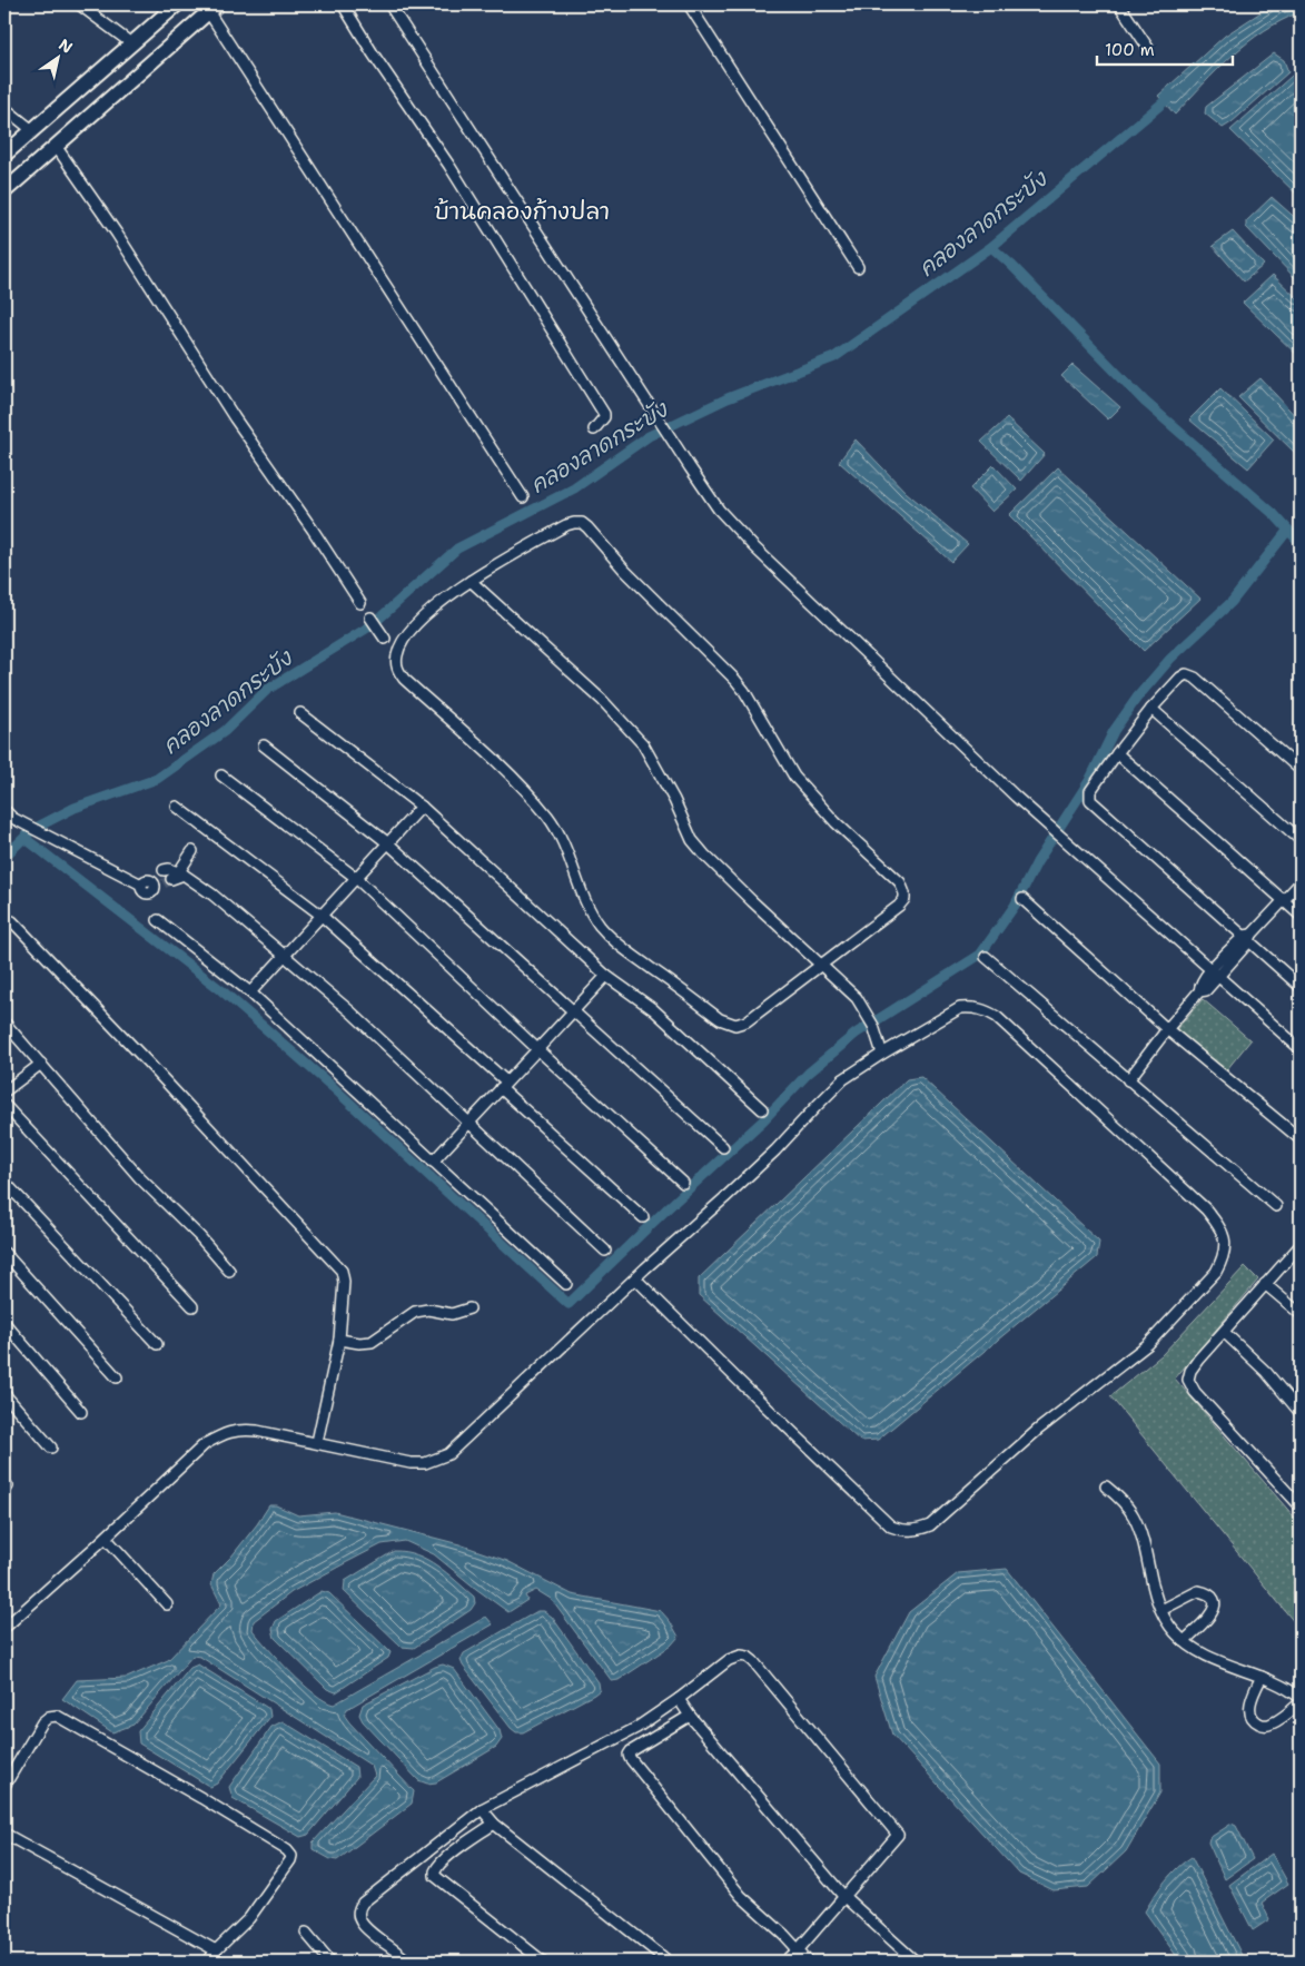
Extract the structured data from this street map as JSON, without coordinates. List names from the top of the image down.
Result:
{
  "districts": ["บ้านคลองก้างปลา"],
  "water": ["คลองลาดกระบัง"],
  "scale_bar": "100 m",
  "north": "top right"
}
